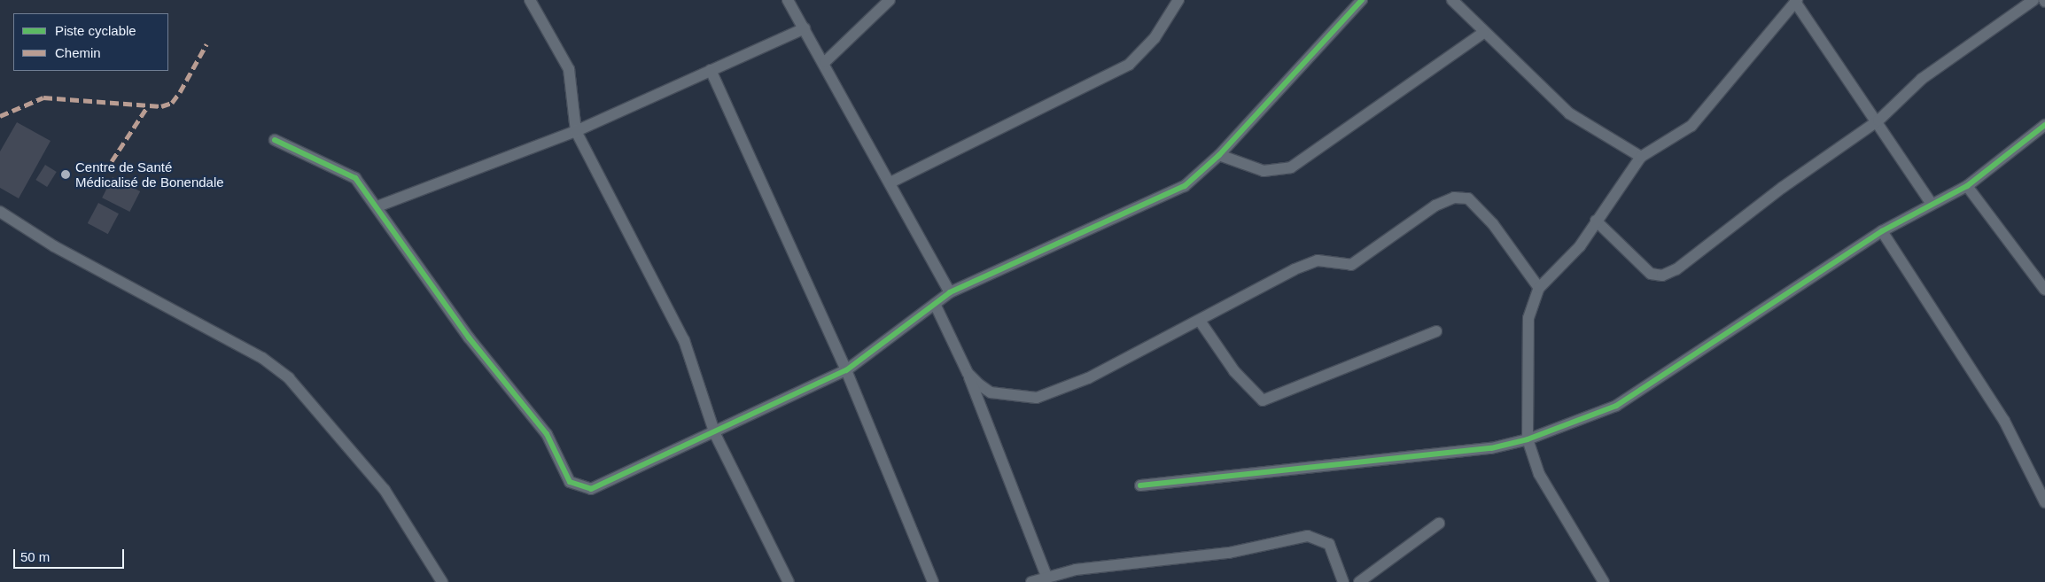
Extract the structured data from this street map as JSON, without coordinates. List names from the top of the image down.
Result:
{
  "places": ["Centre de Santé Médicalisé de Bonendale"],
  "legend": ["Piste cyclable", "Chemin"],
  "scale_bar": "50 m"
}
